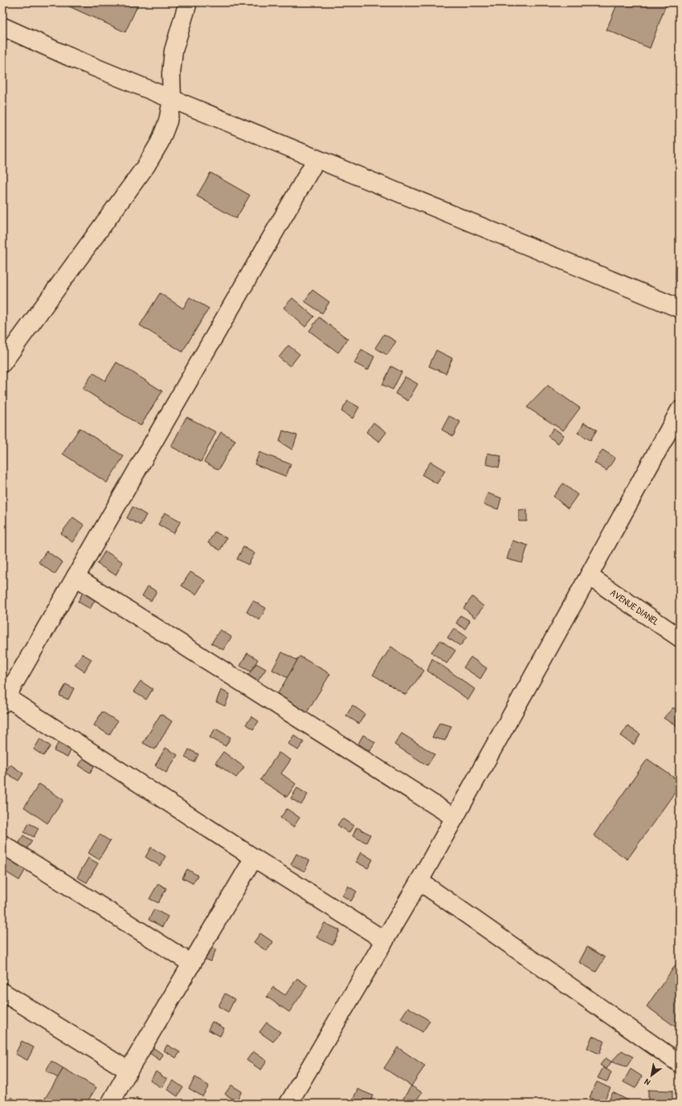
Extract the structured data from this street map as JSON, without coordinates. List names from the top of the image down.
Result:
{
  "streets": {
    "street": ["AVENUE DIANEL"]
  },
  "north": "bottom left"
}
